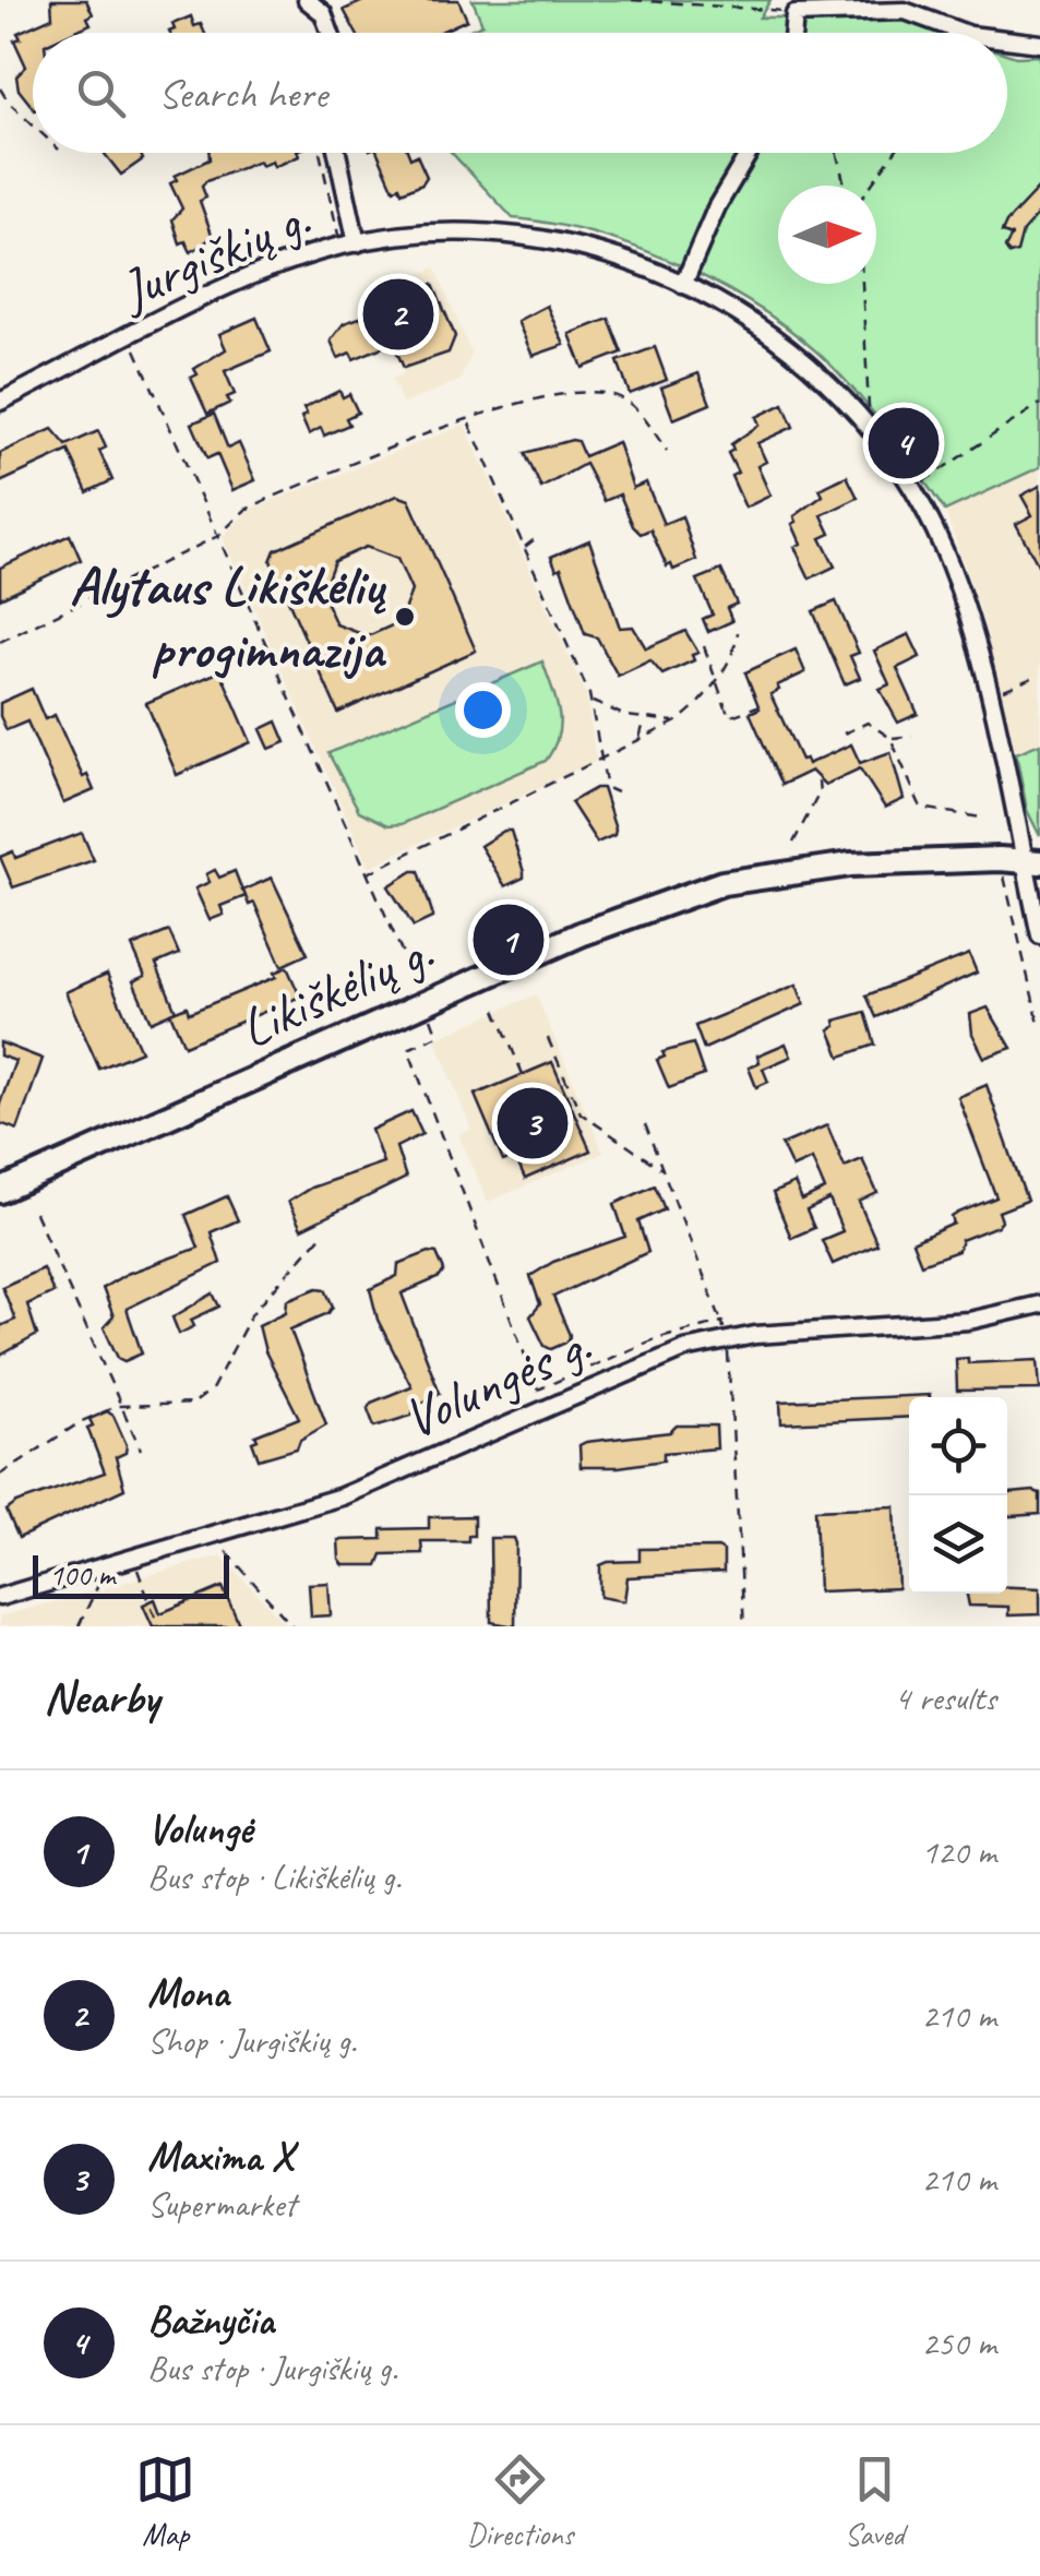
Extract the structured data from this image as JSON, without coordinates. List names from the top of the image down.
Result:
{
  "streets": {
    "street": ["Jurgiškių g.", "Likiškėlių g.", "Volungės g."]
  },
  "crossings": [
    ["Jurgiškių g.", "Likiškėlių g."]
  ],
  "places": ["Alytaus Likiškėlių progimnazija"],
  "scale_bar": "100 m",
  "north": "right",
  "page": {
    "search": "Search here",
    "pins": [
      "2",
      "4",
      "1",
      "3"
    ],
    "scale": "100 m",
    "heading": ["Nearby", "4 results"],
    "list": [
      {
        "mark": "1",
        "name": "Volungė",
        "note": "Bus stop · Likiškėlių g.",
        "value": "120 m"
      },
      {
        "mark": "2",
        "name": "Mona",
        "note": "Shop · Jurgiškių g.",
        "value": "210 m"
      },
      {
        "mark": "3",
        "name": "Maxima X",
        "note": "Supermarket",
        "value": "210 m"
      },
      {
        "mark": "4",
        "name": "Bažnyčia",
        "note": "Bus stop · Jurgiškių g.",
        "value": "250 m"
      }
    ],
    "nav": ["Map", "Directions", "Saved"]
  }
}
